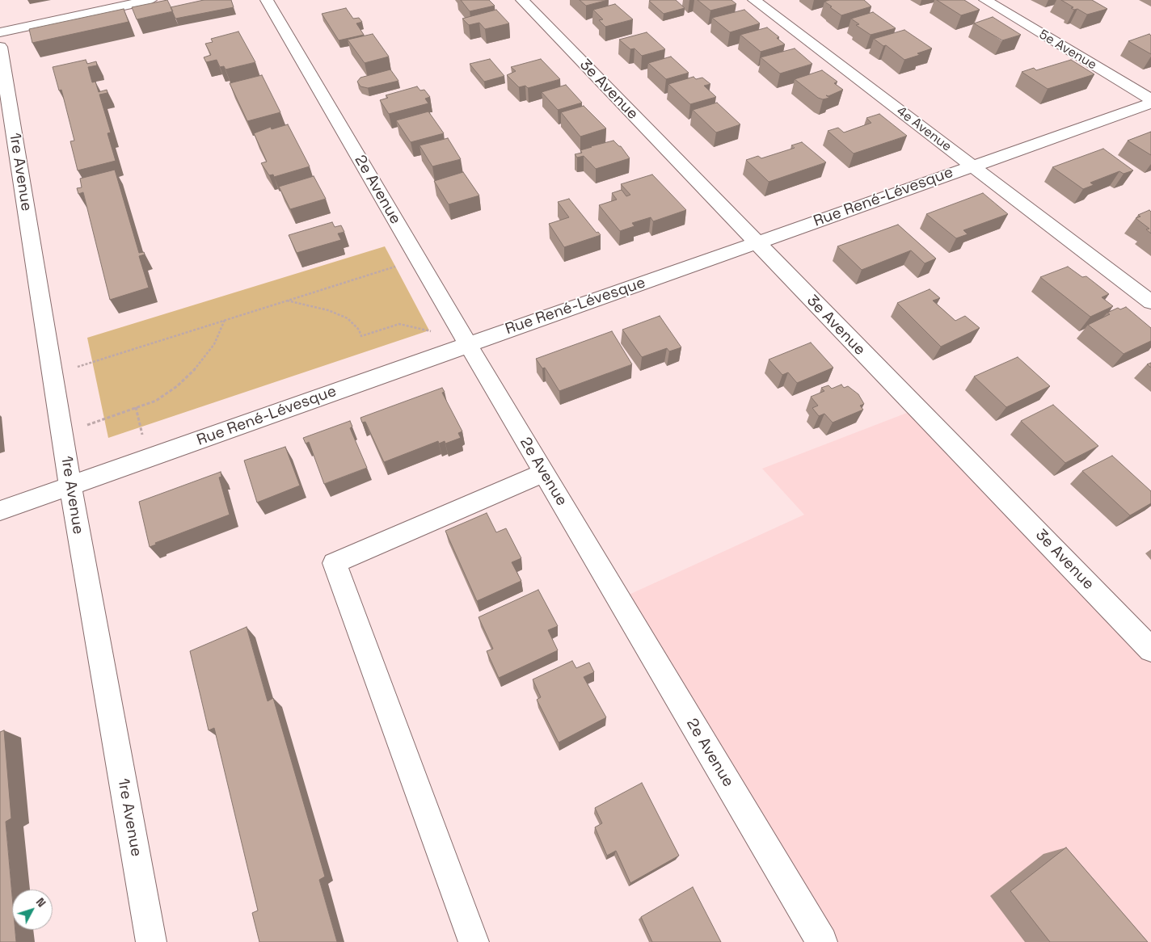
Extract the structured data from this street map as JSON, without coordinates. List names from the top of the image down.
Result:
{
  "streets": {
    "street": [
      "5e Avenue",
      "3e Avenue",
      "4e Avenue",
      "1re Avenue",
      "2e Avenue",
      "Rue René-Lévesque"
    ]
  },
  "crossings": [
    ["3e Avenue", "Rue René-Lévesque"],
    ["4e Avenue", "Rue René-Lévesque"],
    ["1re Avenue", "Rue René-Lévesque"],
    ["2e Avenue", "Rue René-Lévesque"]
  ],
  "north": "top right"
}
